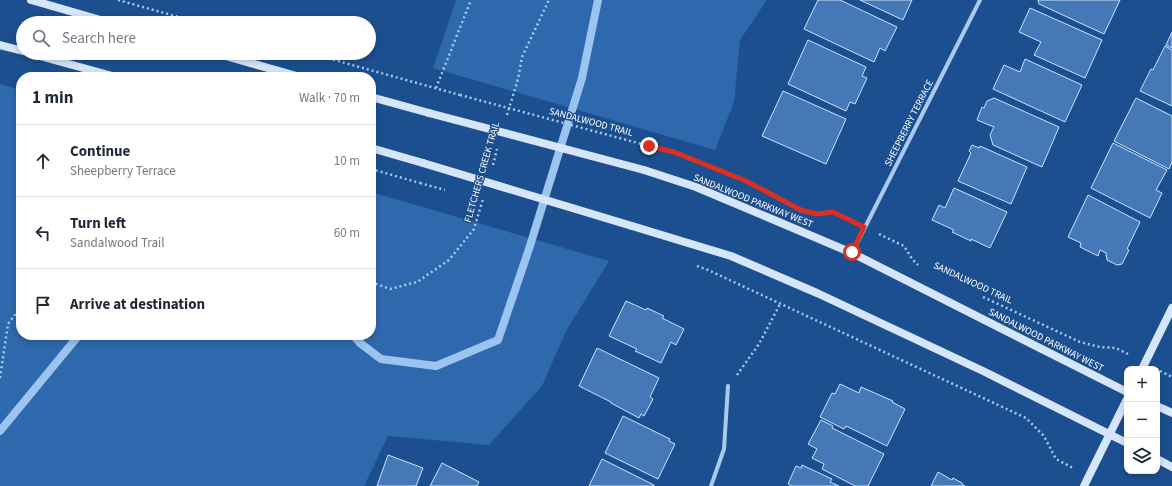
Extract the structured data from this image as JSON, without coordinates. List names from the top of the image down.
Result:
{
  "streets": {
    "main road": ["SANDALWOOD PARKWAY WEST"],
    "street": ["SHEEPBERRY TERRACE"],
    "path": ["SANDALWOOD TRAIL", "FLETCHERS CREEK TRAIL"]
  },
  "crossings": [
    ["SANDALWOOD TRAIL", "SHEEPBERRY TERRACE"],
    ["SHEEPBERRY TERRACE", "SANDALWOOD PARKWAY WEST"]
  ],
  "page": {
    "search": "Search here",
    "heading": ["1 min", "Walk · 70 m"],
    "list": [
      ["Continue", "Sheepberry Terrace", "10 m"],
      ["Turn left", "Sandalwood Trail", "60 m"],
      "Arrive at destination"
    ],
    "map_buttons": ["+", "−"]
  }
}
